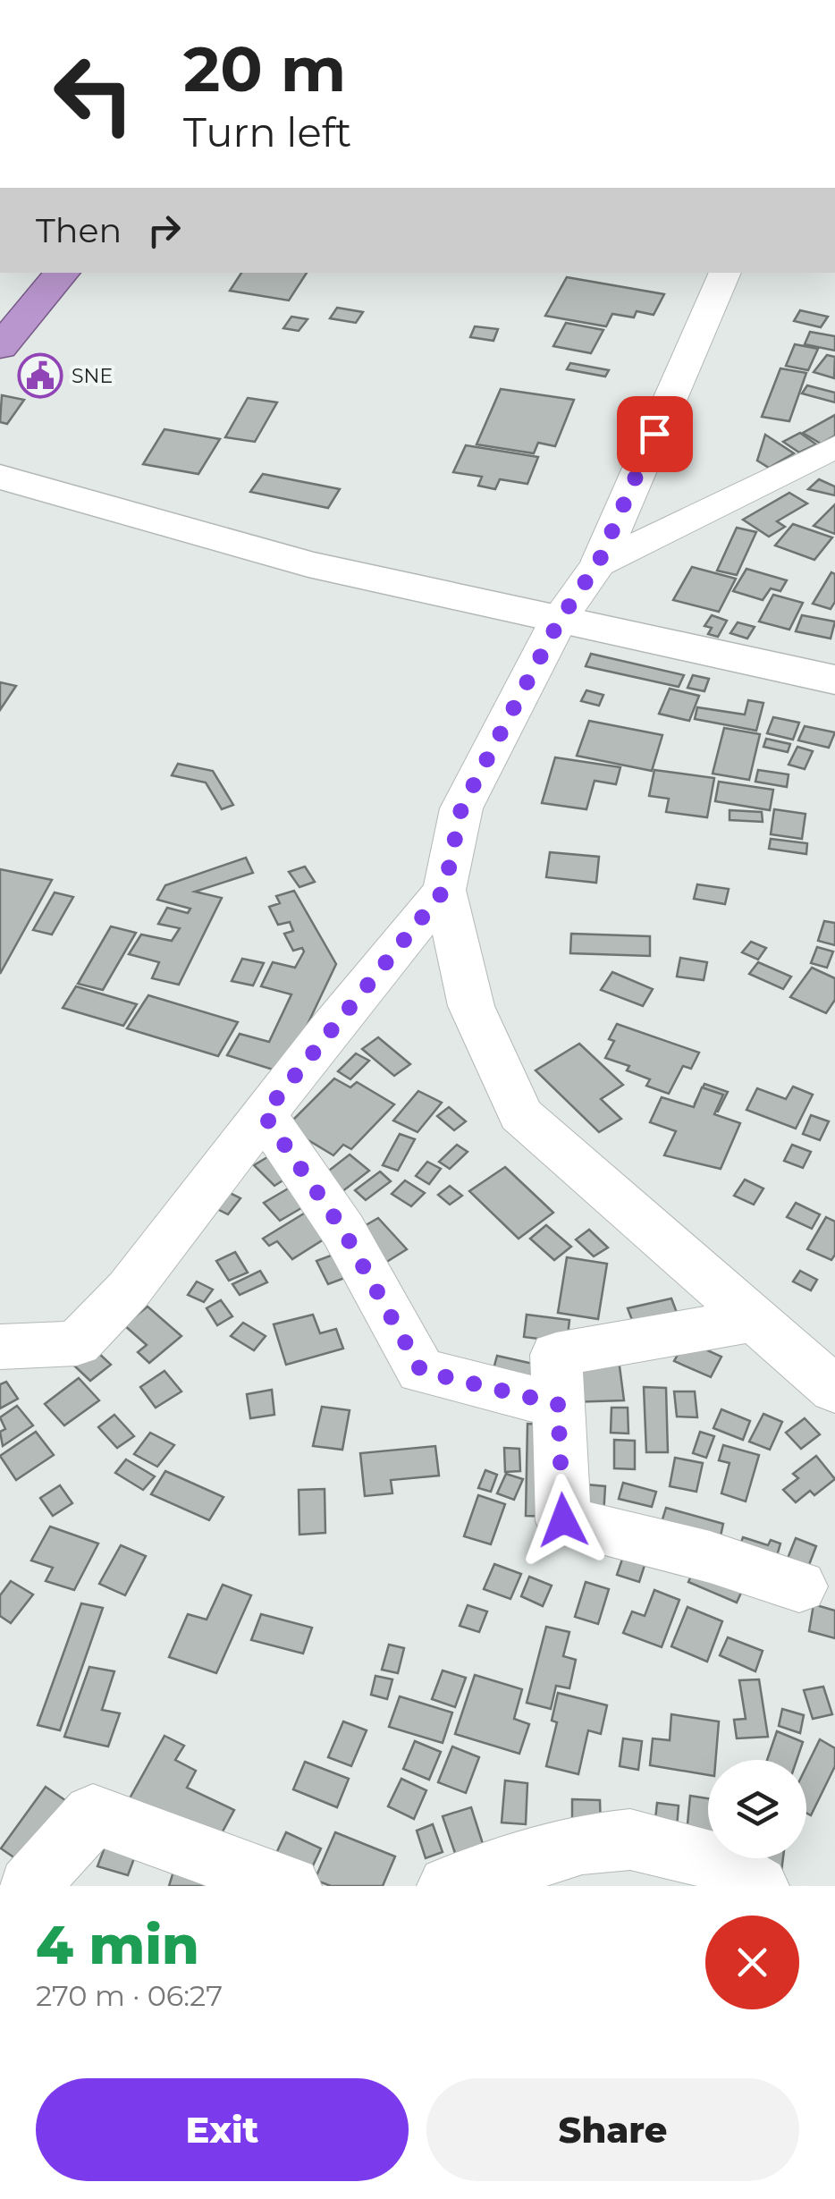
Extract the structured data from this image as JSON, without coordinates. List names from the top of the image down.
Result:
{
  "places": {
    "public building": ["SNE"]
  },
  "page": {
    "turn": ["20 m", "Turn left"],
    "then": "Then",
    "heading": ["4 min", "270 m · 06:27"],
    "buttons": ["Exit", "Share"]
  }
}
